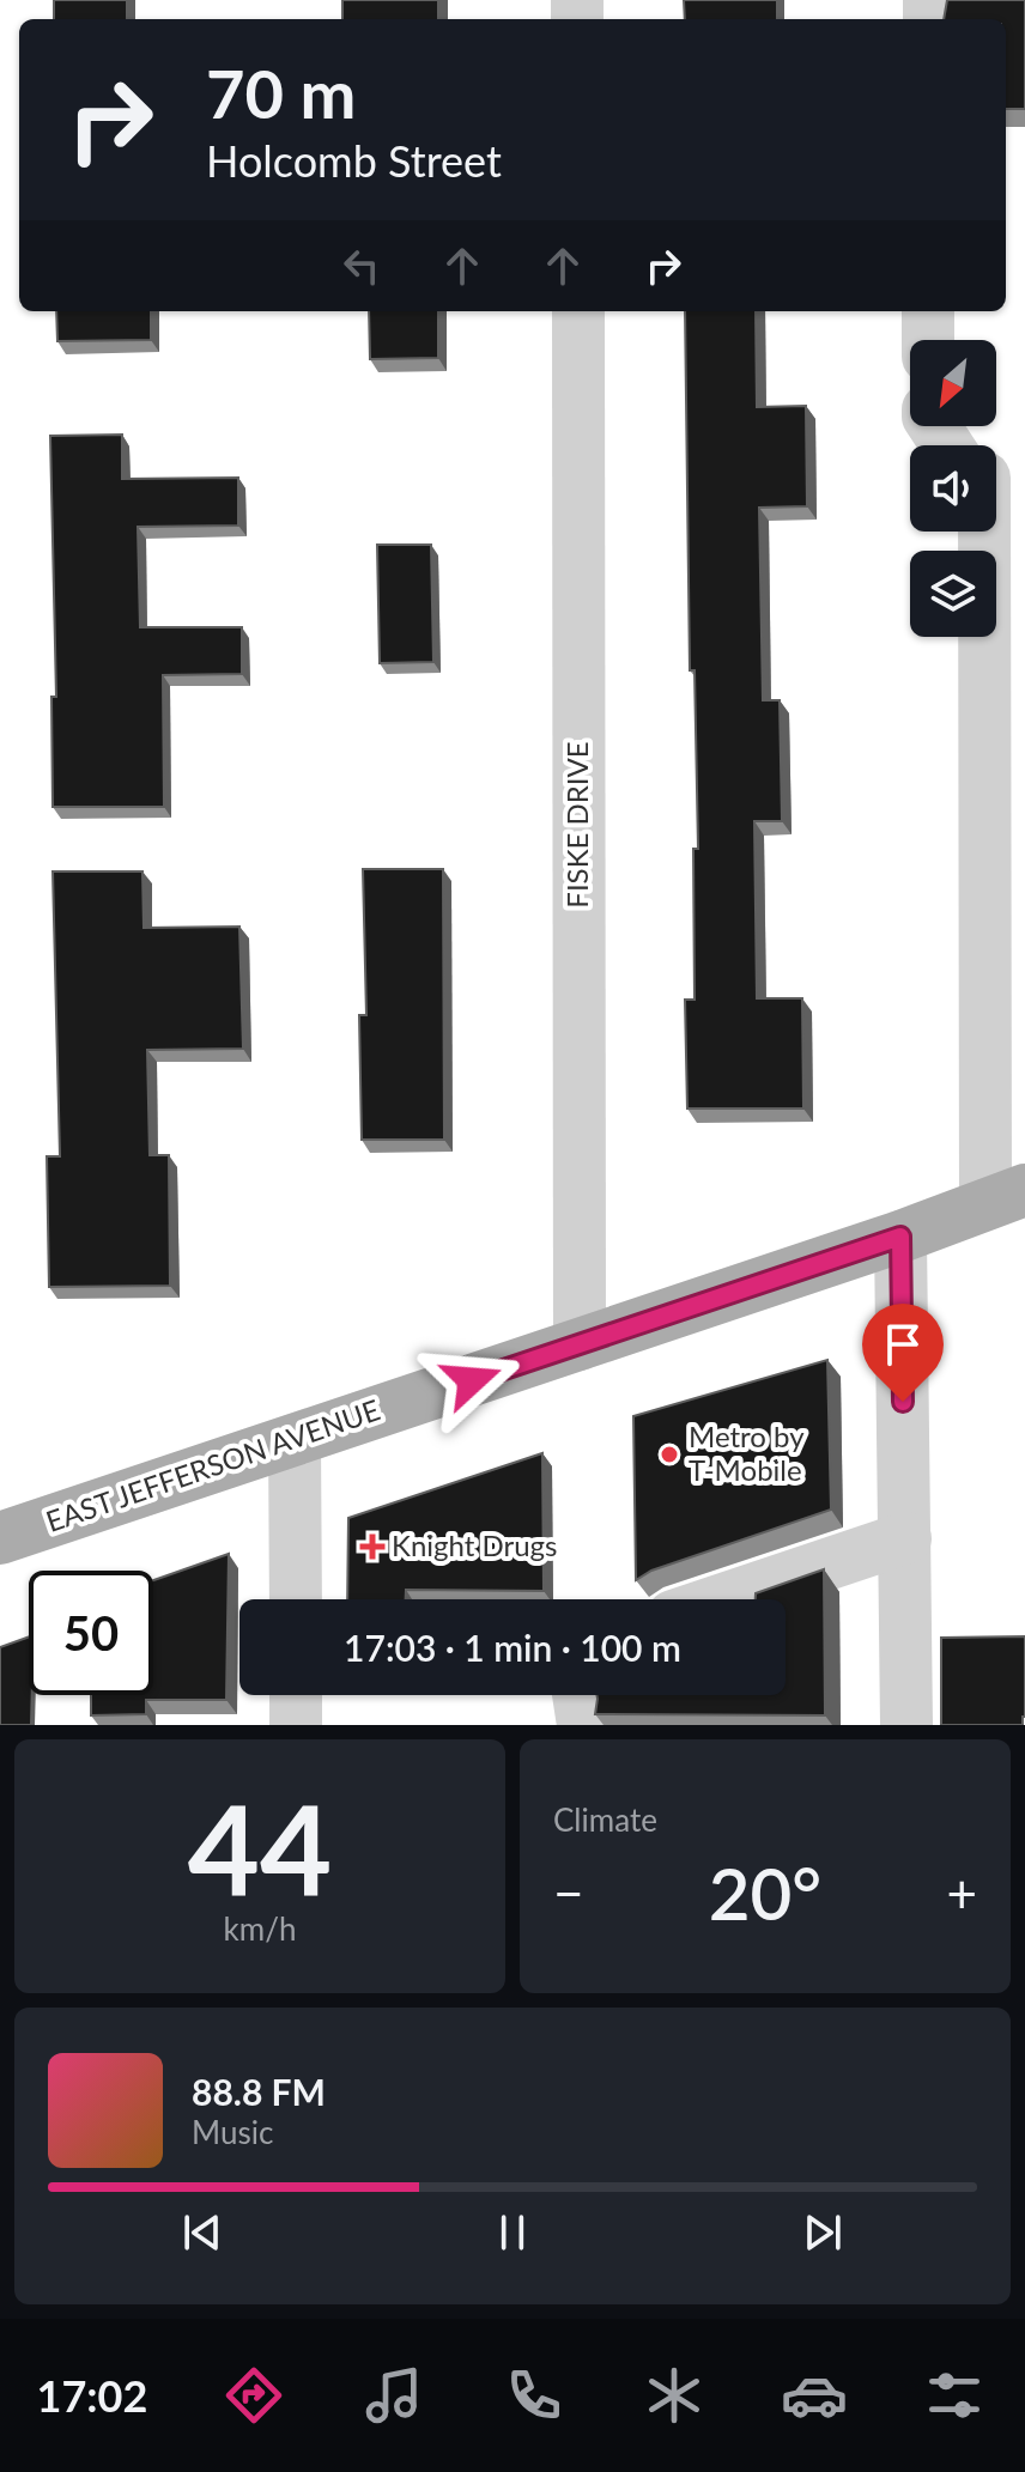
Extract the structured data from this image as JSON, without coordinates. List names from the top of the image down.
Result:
{
  "streets": {
    "main road": ["EAST JEFFERSON AVENUE"],
    "street": ["FISKE DRIVE"]
  },
  "crossings": [
    ["FISKE DRIVE", "EAST JEFFERSON AVENUE"]
  ],
  "places": {
    "other": ["Metro by T-Mobile"],
    "health": ["Knight Drugs"]
  },
  "north": "bottom left",
  "page": {
    "turn": ["70 m", "Holcomb Street"],
    "limit": "50",
    "trip": "17:03 · 1 min · 100 m",
    "tile": [
      ["44", "km/h"],
      "Climate"
    ],
    "heat": ["−", "20°", "+"],
    "song": ["88.8 FM", "Music"],
    "tabs": "17:02"
  }
}
